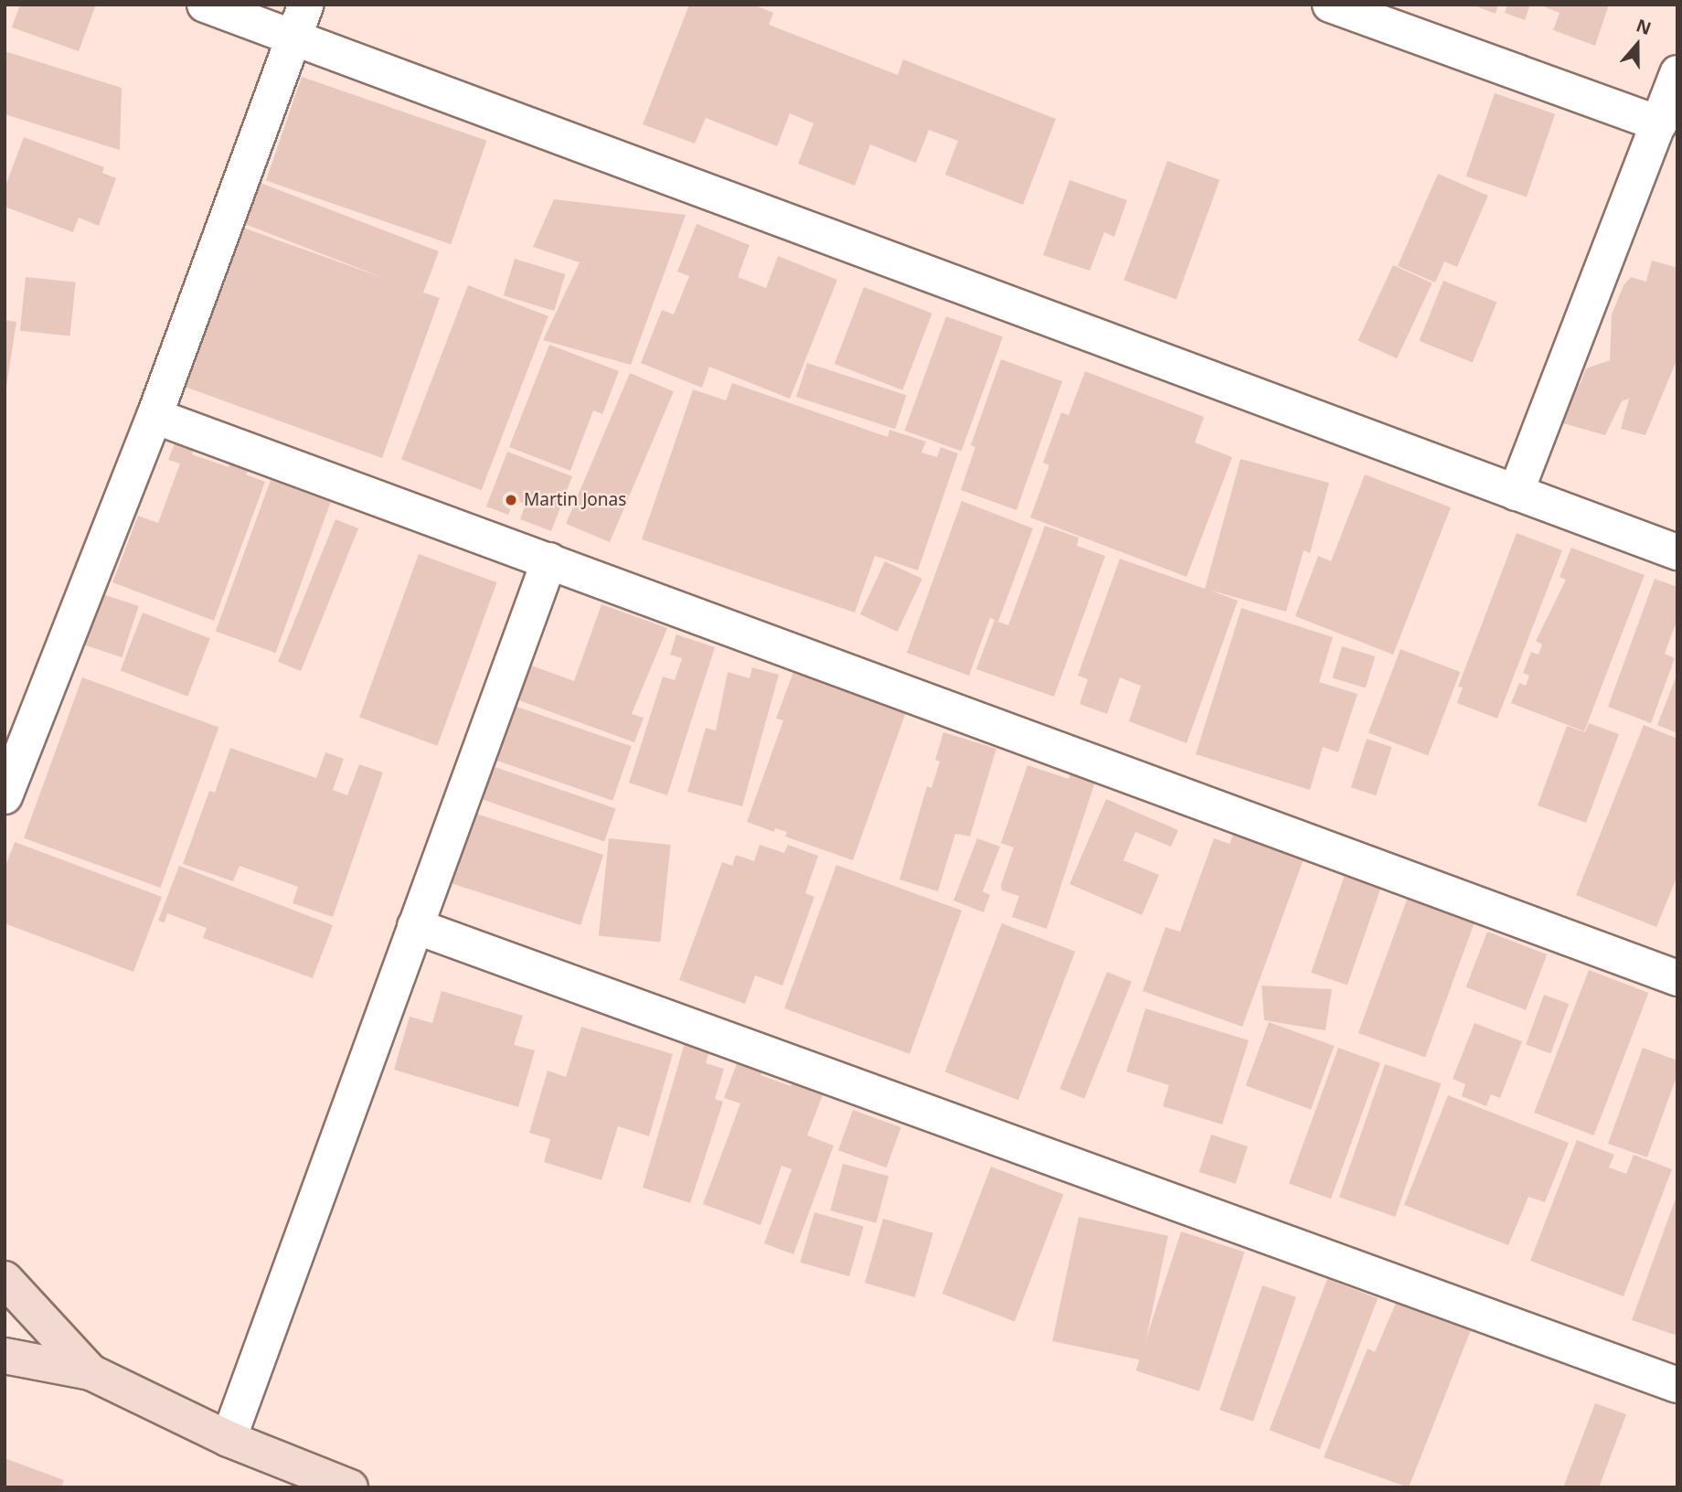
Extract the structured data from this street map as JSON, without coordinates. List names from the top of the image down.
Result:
{
  "places": ["Martin Jonas"],
  "north": "top"
}
